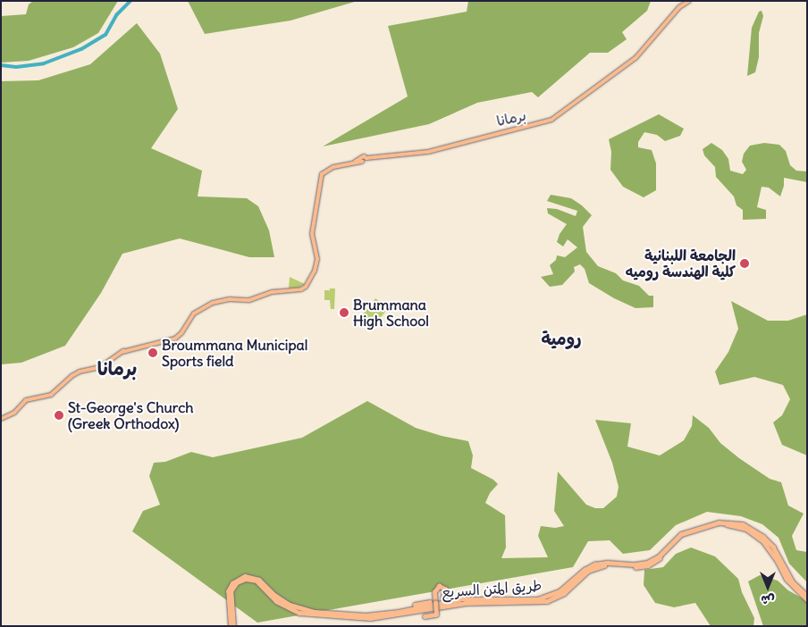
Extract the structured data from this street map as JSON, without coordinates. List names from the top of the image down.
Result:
{
  "streets": {
    "highway": ["طريق المتن السريع"],
    "main road": ["برمانا"]
  },
  "districts": ["رومية", "برمانا"],
  "places": [
    "الجامعة اللبنانية كلية الهندسة روميه",
    "Brummana High School",
    "Broummana Municipal Sports field",
    "St-George's Church (Greek Orthodox)"
  ],
  "north": "bottom"
}
